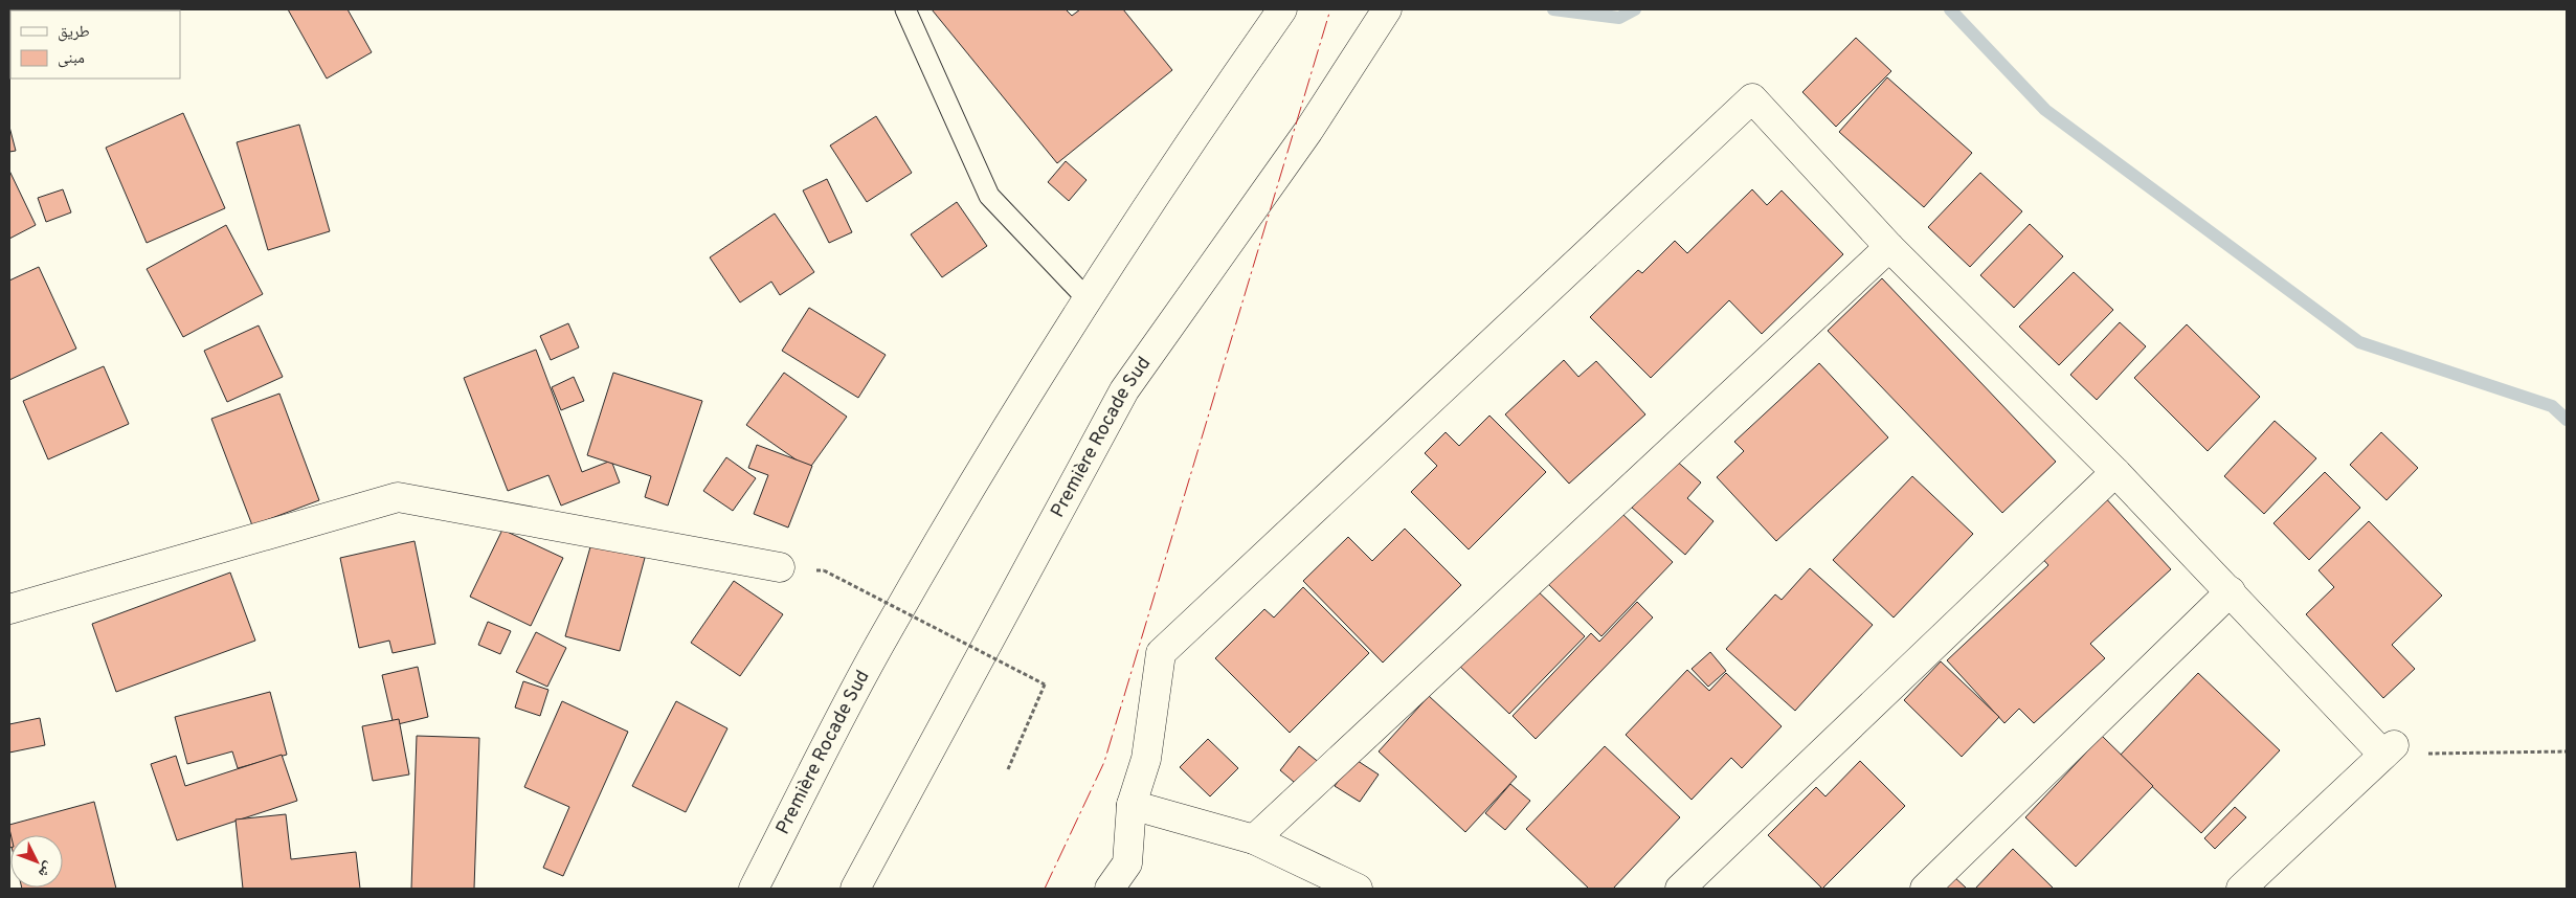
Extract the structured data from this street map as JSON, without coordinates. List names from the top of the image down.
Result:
{
  "streets": {
    "main road": ["Première Rocade Sud"]
  },
  "legend": ["طريق", "مبنى"],
  "north": "bottom right"
}
